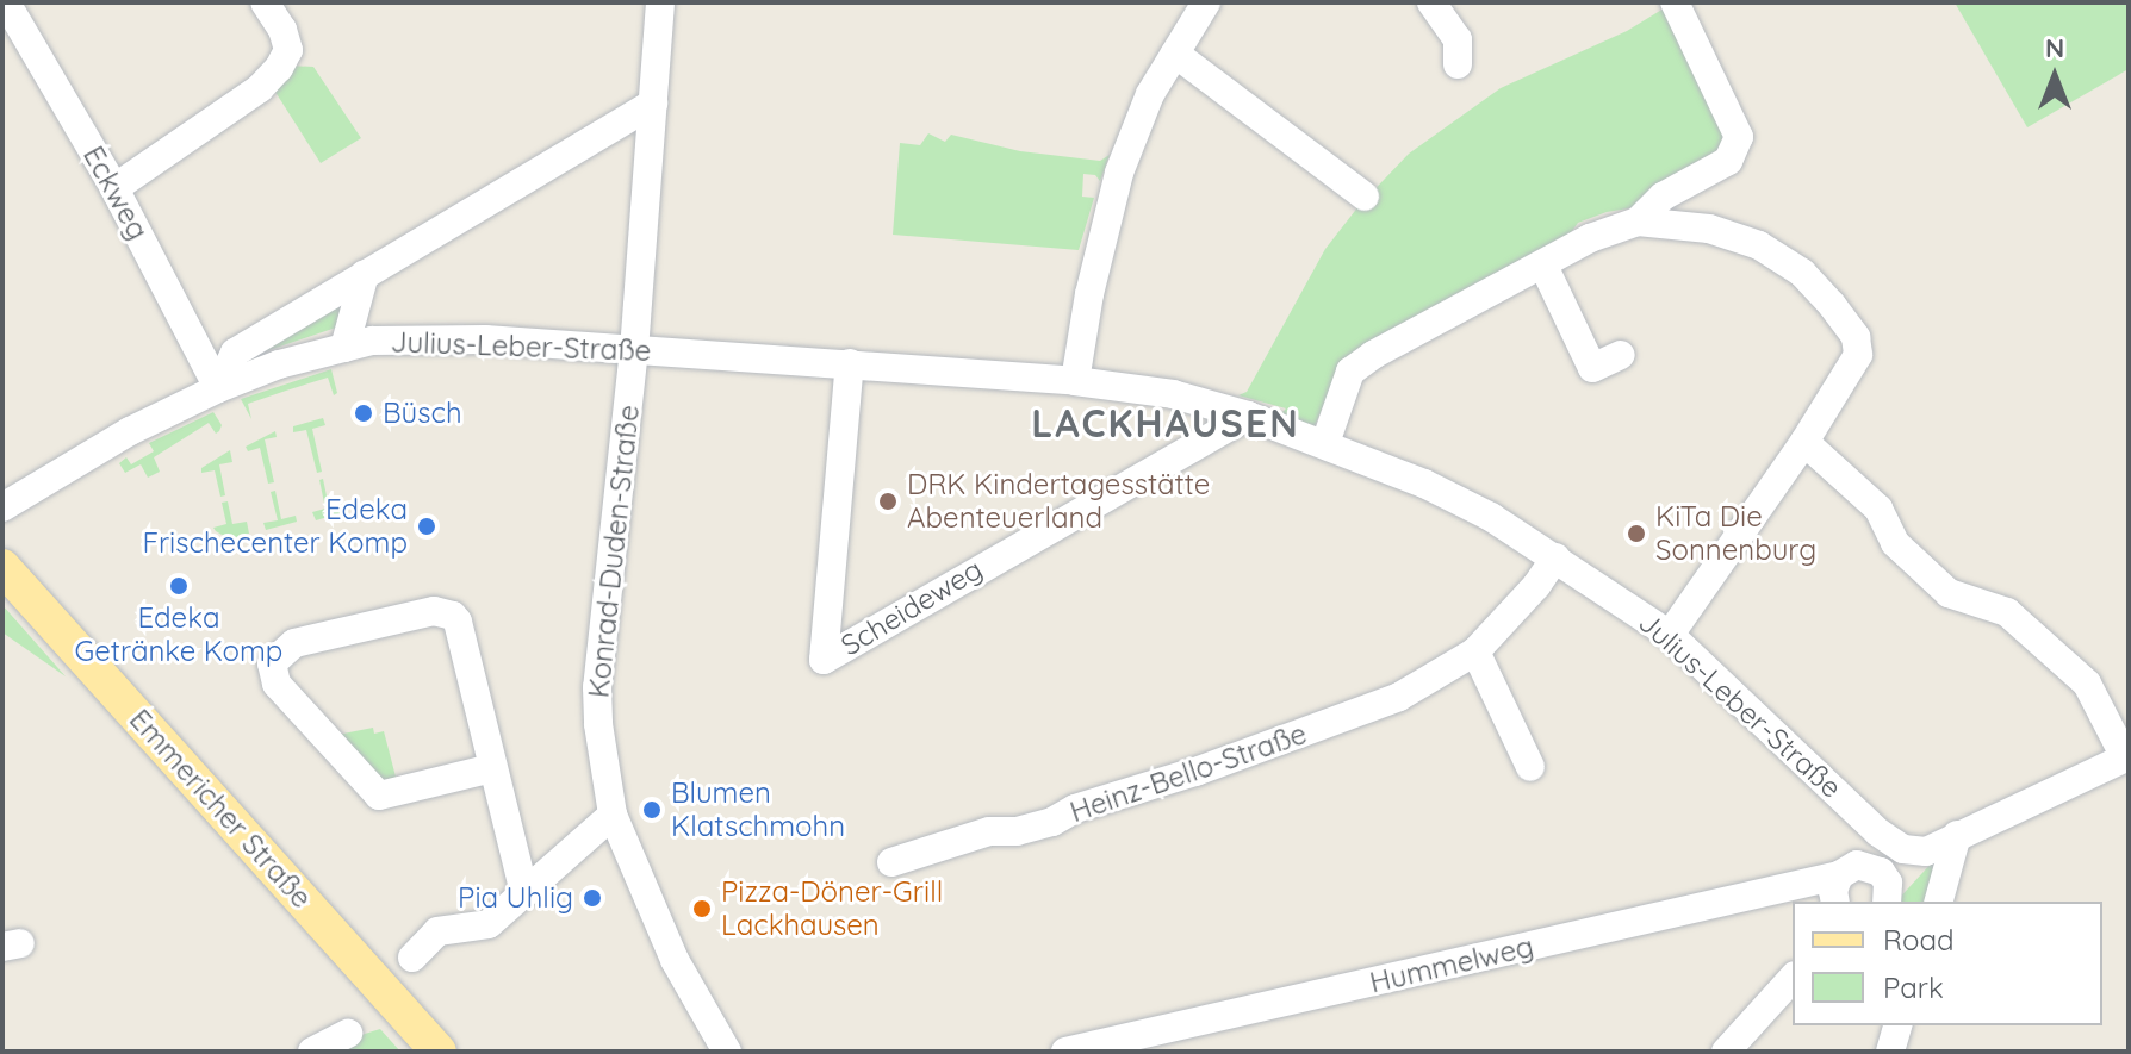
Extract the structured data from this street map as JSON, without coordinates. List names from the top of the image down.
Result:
{
  "streets": {
    "main road": ["Emmericher Straße"],
    "street": [
      "Eckweg",
      "Julius-Leber-Straße",
      "Konrad-Duden-Straße",
      "Scheideweg",
      "Heinz-Bello-Straße",
      "Hummelweg"
    ]
  },
  "crossings": [
    ["Eckweg", "Julius-Leber-Straße"],
    ["Julius-Leber-Straße", "Konrad-Duden-Straße"],
    ["Julius-Leber-Straße", "Scheideweg"],
    ["Julius-Leber-Straße", "Heinz-Bello-Straße"]
  ],
  "districts": ["LACKHAUSEN"],
  "places": [
    "Büsch",
    "DRK Kindertagesstätte Abenteuerland",
    "Edeka Frischecenter Komp",
    "KiTa Die Sonnenburg",
    "Edeka Getränke Komp",
    "Blumen Klatschmohn",
    "Pia Uhlig",
    "Pizza-Döner-Grill Lackhausen"
  ],
  "legend": ["Road", "Park"],
  "north": "top"
}
